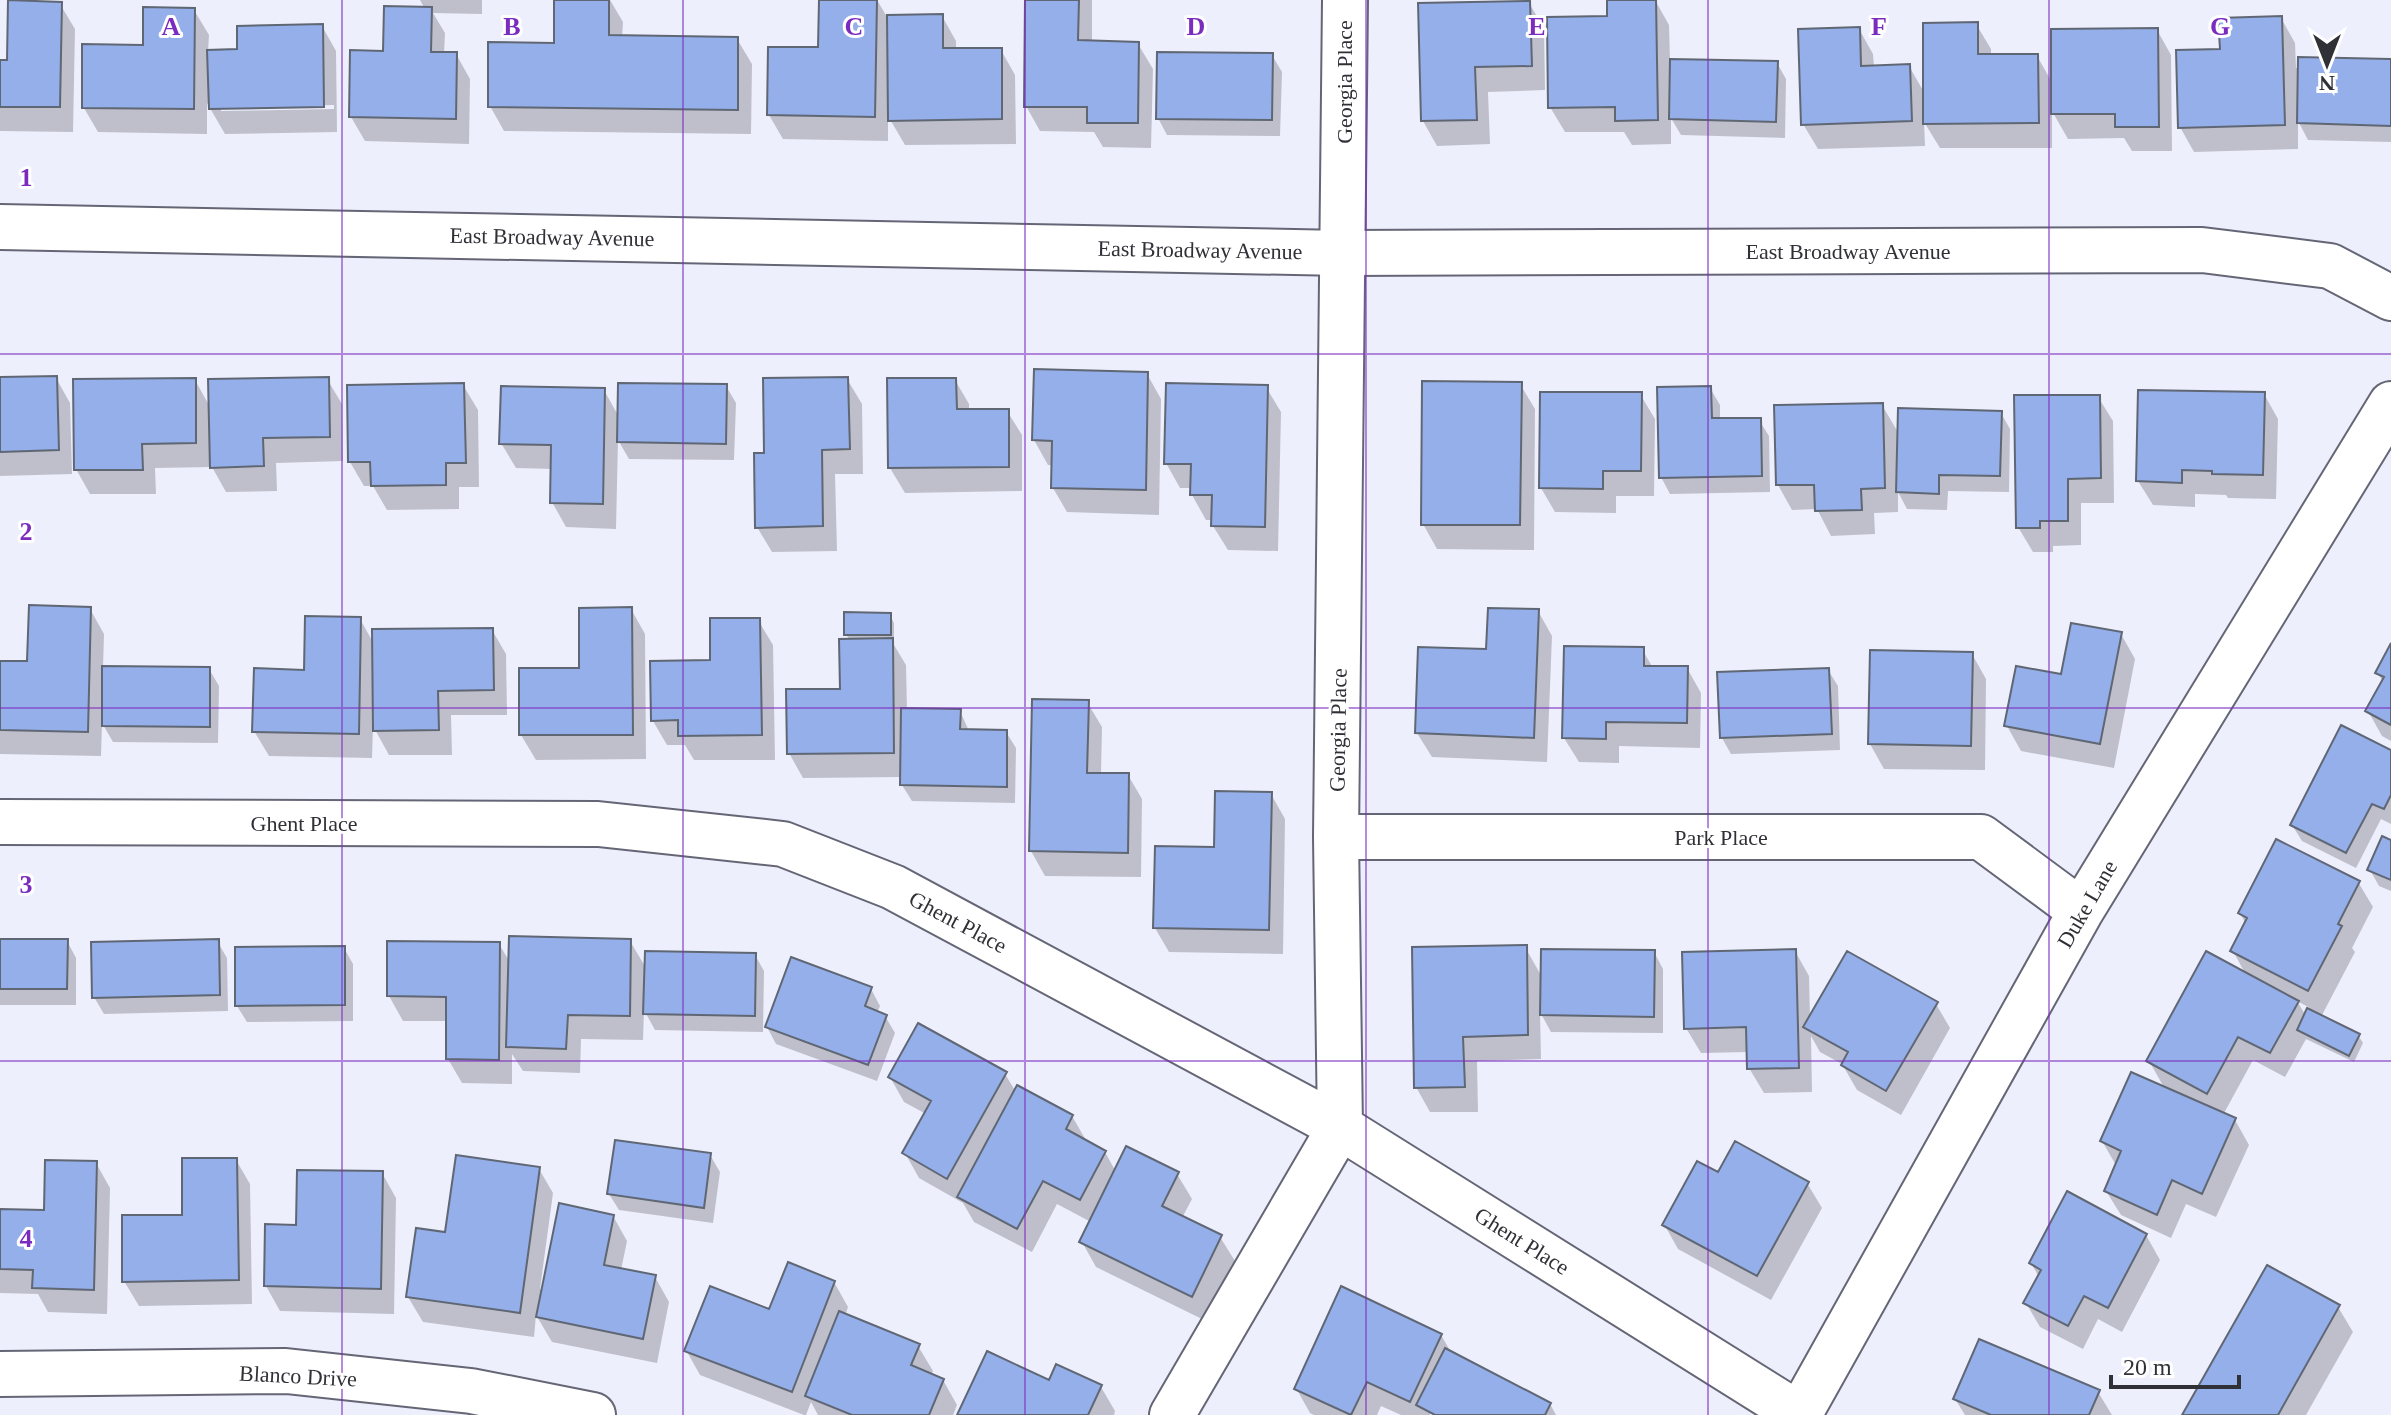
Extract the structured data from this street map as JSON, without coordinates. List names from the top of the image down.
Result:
{
  "streets": {
    "street": [
      "Georgia Place",
      "East Broadway Avenue",
      "Ghent Place",
      "Park Place",
      "Duke Lane",
      "Blanco Drive"
    ]
  },
  "crossings": [
    ["Georgia Place", "East Broadway Avenue"],
    ["Georgia Place", "Ghent Place"],
    ["Georgia Place", "Park Place"],
    ["Ghent Place", "Duke Lane"],
    ["Park Place", "Duke Lane"]
  ],
  "scale_bar": "20 m",
  "north": "bottom",
  "grid": {
    "columns": [
      "A",
      "B",
      "C",
      "D",
      "E",
      "F",
      "G"
    ],
    "rows": [
      "1",
      "2",
      "3",
      "4"
    ]
  }
}
